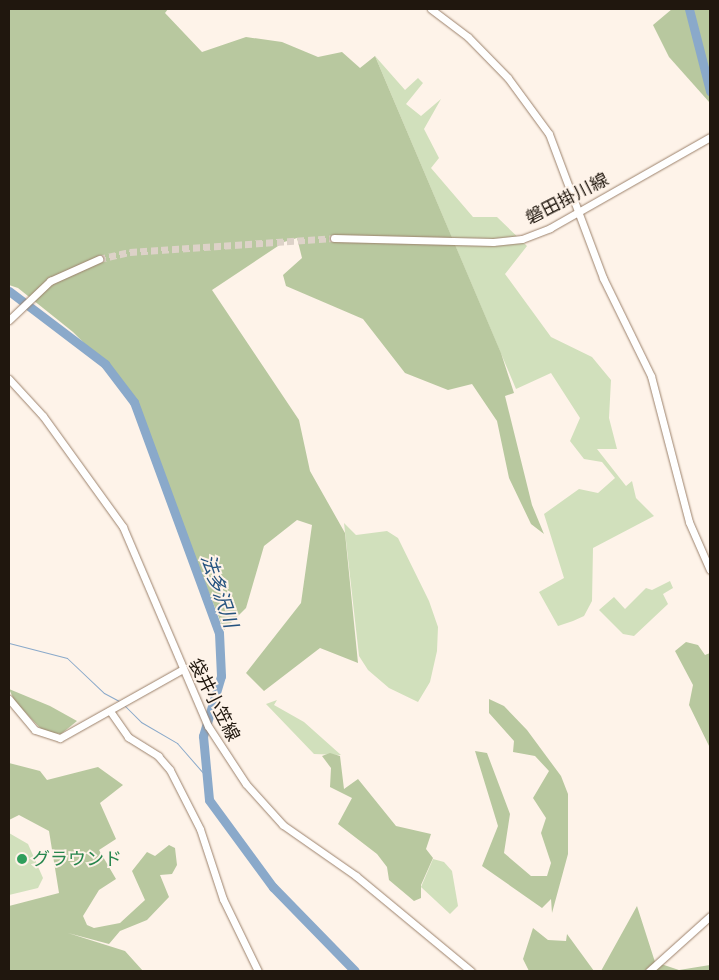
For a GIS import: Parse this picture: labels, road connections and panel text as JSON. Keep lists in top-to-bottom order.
{
  "streets": {
    "main road": ["磐田掛川線", "袋井小笠線"]
  },
  "water": ["法多沢川"],
  "places": ["グラウンド"]
}
